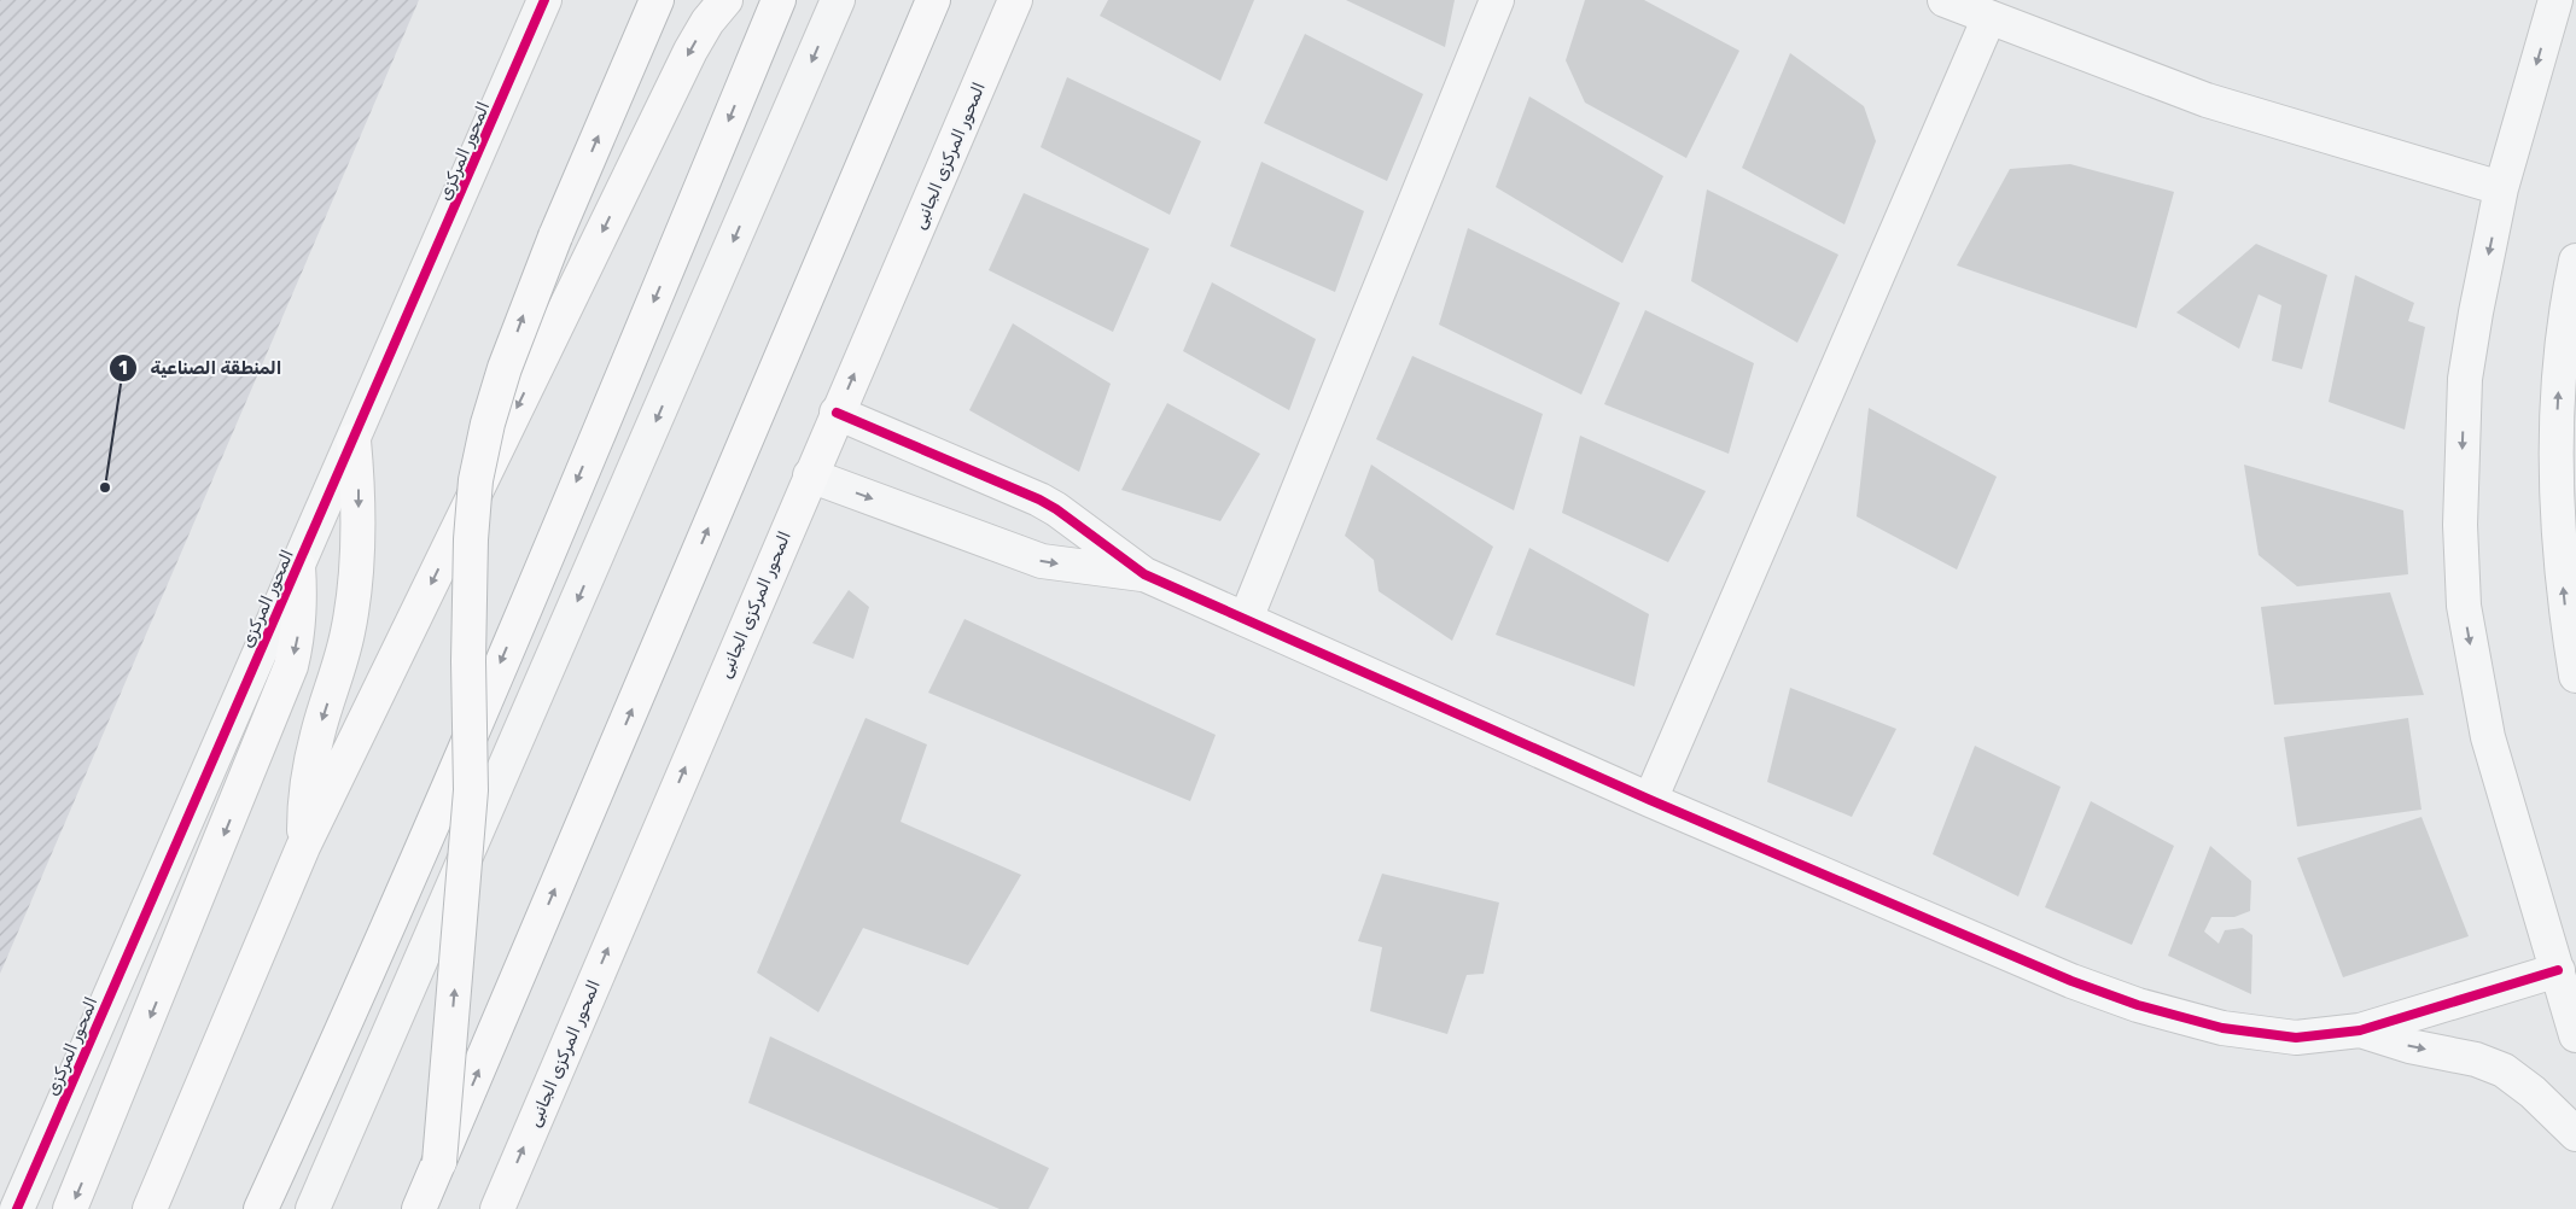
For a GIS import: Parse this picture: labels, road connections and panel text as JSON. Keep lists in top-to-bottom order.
{
  "streets": {
    "main road": ["المحور المركزى الجانبى"],
    "street": ["المحور المركزى"]
  },
  "places": ["المنطقة الصناعية"]
}
